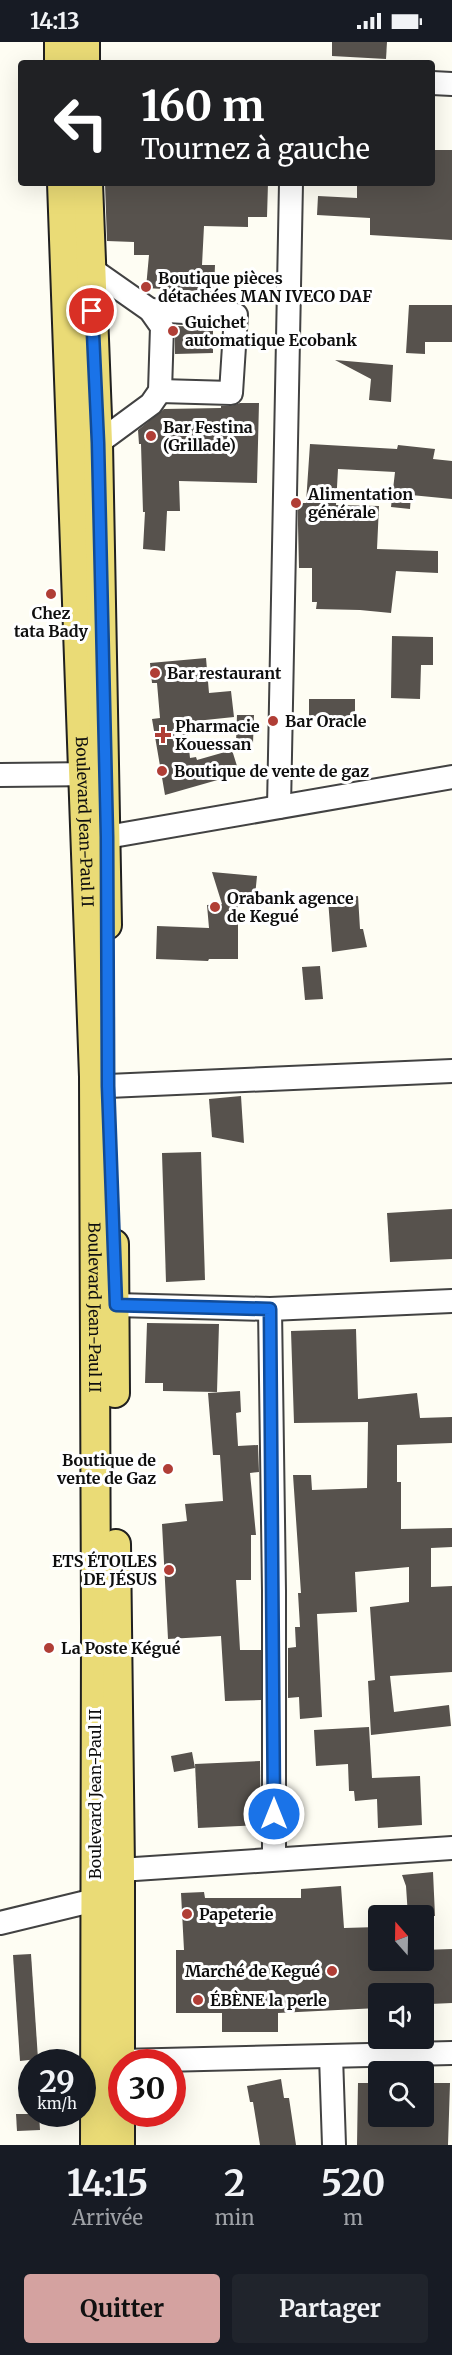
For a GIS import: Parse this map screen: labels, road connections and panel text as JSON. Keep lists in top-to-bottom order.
{
  "streets": {
    "main road": ["Boulevard Jean-Paul II"]
  },
  "places": {
    "other": [
      "Boutique pièces détachées MAN IVECO DAF",
      "Guichet automatique Ecobank",
      "Bar Festina (Grillade)",
      "Alimentation générale",
      "Chez tata Bady",
      "Bar restaurant",
      "Bar Oracle",
      "Boutique de vente de gaz",
      "Orabank agence de Kegué",
      "Boutique de vente de Gaz",
      "ETS ÉTOILES DE JÉSUS",
      "La Poste Kégué",
      "Papeterie",
      "Marché de Kegué",
      "ÉBÈNE la perle"
    ],
    "health": ["Pharmacie Kouessan"]
  },
  "north": "top",
  "page": {
    "status": "14:13",
    "turn": ["160 m", "Tournez à gauche"],
    "speed": "29 km/h",
    "limit": "30",
    "eta": [
      "14:15",
      "Arrivée",
      "2",
      "min",
      "520",
      "m"
    ],
    "buttons": ["Quitter", "Partager"]
  }
}
